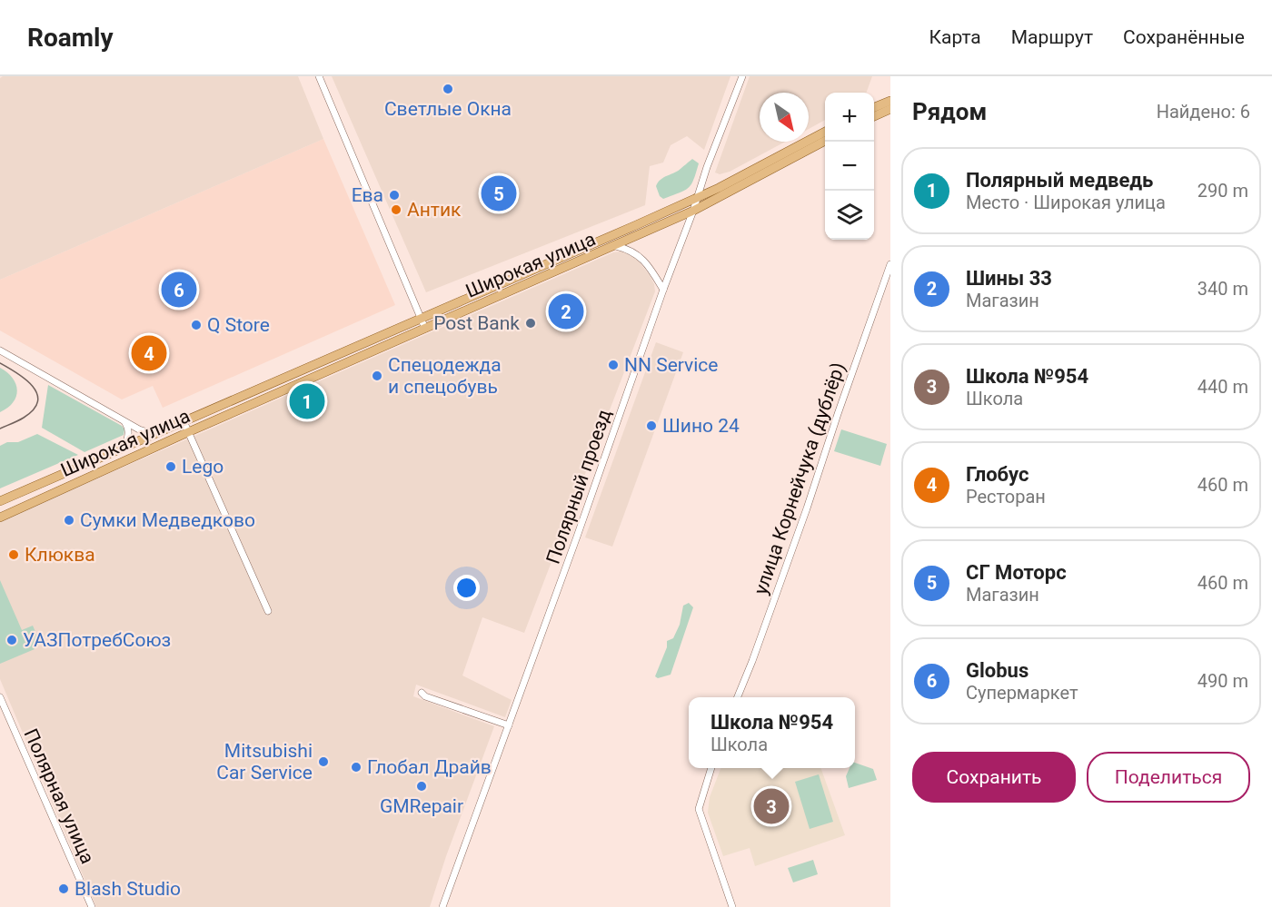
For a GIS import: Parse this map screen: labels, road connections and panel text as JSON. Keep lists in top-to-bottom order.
{
  "streets": {
    "main road": ["Широкая улица"],
    "street": ["улица Корнейчука (дублёр)", "Полярный проезд", "Полярная улица"]
  },
  "crossings": [
    ["Широкая улица", "Полярный проезд"]
  ],
  "places": [
    "Светлые Окна",
    "Ева",
    "Антик",
    "Post Bank",
    "Q Store",
    "NN Service",
    "Спецодежда и спецобувь",
    "Шино 24",
    "Lego",
    "Сумки Медведково",
    "Клюква",
    "УАЗПотребСоюз",
    "Mitsubishi Car Service",
    "Глобал Драйв",
    "GMRepair",
    "Blash Studio"
  ],
  "north": "bottom right",
  "page": {
    "header": "Roamly",
    "nav": ["Карта", "Маршрут", "Сохранённые"],
    "heading": ["Рядом", "Найдено: 6"],
    "map_buttons": ["+", "−"],
    "list": [
      {
        "mark": "1",
        "name": "Полярный медведь",
        "note": "Место · Широкая улица",
        "value": "290 m"
      },
      {
        "mark": "2",
        "name": "Шины 33",
        "note": "Магазин",
        "value": "340 m"
      },
      {
        "mark": "3",
        "name": "Школа №954",
        "note": "Школа",
        "value": "440 m"
      },
      {
        "mark": "4",
        "name": "Глобус",
        "note": "Ресторан",
        "value": "460 m"
      },
      {
        "mark": "5",
        "name": "СГ Моторс",
        "note": "Магазин",
        "value": "460 m"
      },
      {
        "mark": "6",
        "name": "Globus",
        "note": "Супермаркет",
        "value": "490 m"
      }
    ],
    "pins": [
      "5",
      "6",
      "2",
      "4",
      "1",
      "3"
    ],
    "popup": ["Школа №954", "Школа"],
    "buttons": ["Сохранить", "Поделиться"]
  }
}
